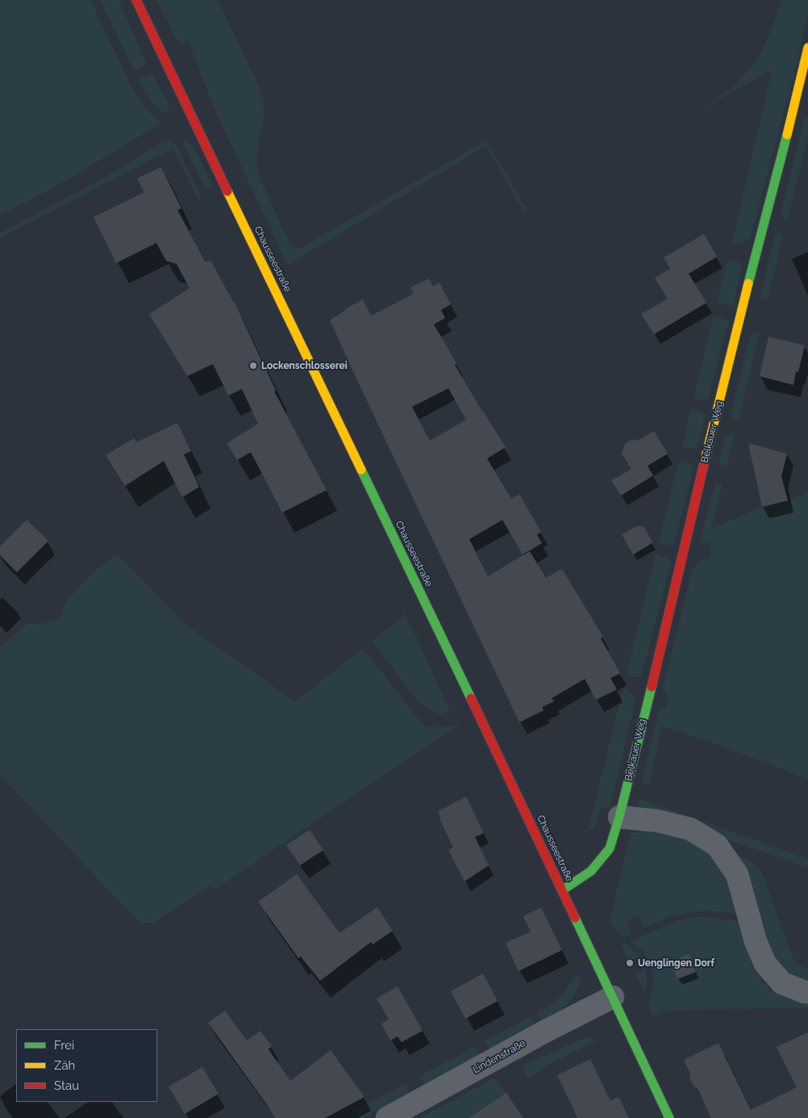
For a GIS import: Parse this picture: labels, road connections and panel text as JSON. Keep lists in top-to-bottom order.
{
  "streets": {
    "main road": ["Chausseestraße", "Belkauer Weg"],
    "street": ["Lindenstraße"]
  },
  "crossings": [
    ["Chausseestraße", "Belkauer Weg"],
    ["Chausseestraße", "Lindenstraße"]
  ],
  "places": ["Lockenschlosserei", "Uenglingen Dorf"],
  "legend": ["Frei", "Zäh", "Stau"]
}
